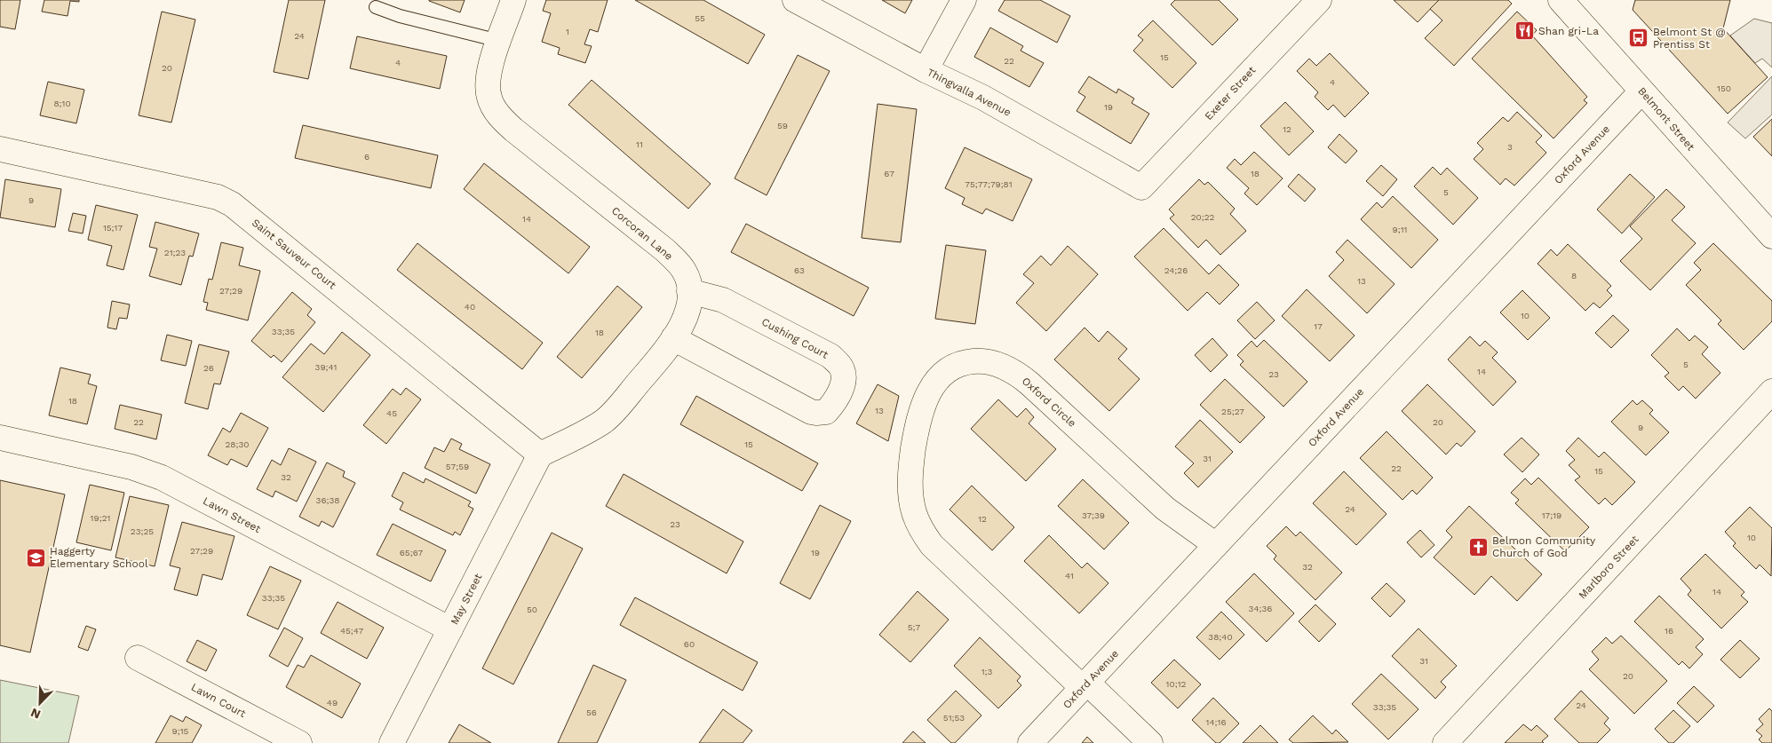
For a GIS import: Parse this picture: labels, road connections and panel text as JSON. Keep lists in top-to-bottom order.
{
  "streets": {
    "street": [
      "Thingvalla Avenue",
      "Exeter Street",
      "Belmont Street",
      "Oxford Avenue",
      "Corcoran Lane",
      "Saint Sauveur Court",
      "Cushing Court",
      "Oxford Circle",
      "Lawn Street",
      "Marlboro Street",
      "May Street",
      "Lawn Court"
    ]
  },
  "crossings": [
    ["Thingvalla Avenue", "Exeter Street"],
    ["Belmont Street", "Oxford Avenue"],
    ["Oxford Avenue", "Oxford Circle"],
    ["Corcoran Lane", "Saint Sauveur Court"],
    ["Corcoran Lane", "Cushing Court"],
    ["Corcoran Lane", "May Street"],
    ["Saint Sauveur Court", "May Street"],
    ["Lawn Street", "May Street"]
  ],
  "places": {
    "restaurant": ["Shan gri-La"],
    "bus stop": ["Belmont St @ Prentiss St"],
    "church": ["Belmon Community Church of God"],
    "school or university": ["Haggerty Elementary School"]
  },
  "house_numbers": [
    "55",
    "1",
    "24",
    "15",
    "22",
    "4",
    "20",
    "4",
    "150",
    "8;10",
    "19",
    "59",
    "12",
    "11",
    "3",
    "6",
    "67",
    "18",
    "75;77;79;81",
    "5",
    "9",
    "20;22",
    "14",
    "15;17",
    "9;11",
    "21;23",
    "63",
    "24;26",
    "8",
    "13",
    "27;29",
    "40",
    "10",
    "17",
    "33;35",
    "18",
    "5",
    "39;41",
    "26",
    "14",
    "23",
    "18",
    "13",
    "25;27",
    "45",
    "22",
    "20",
    "9",
    "28;30",
    "15",
    "31",
    "57;59",
    "22",
    "15",
    "32",
    "36;38",
    "24",
    "37;39",
    "17;19",
    "19;21",
    "12",
    "23",
    "23;25",
    "10",
    "27;29",
    "65;67",
    "19",
    "32",
    "41",
    "14",
    "33;35",
    "34;36",
    "50",
    "5;7",
    "45;47",
    "16",
    "38;40",
    "60",
    "31",
    "1;3",
    "20",
    "10;12",
    "49",
    "24",
    "33;35",
    "56",
    "51;53",
    "14;16",
    "9;15"
  ],
  "north": "bottom left"
}
